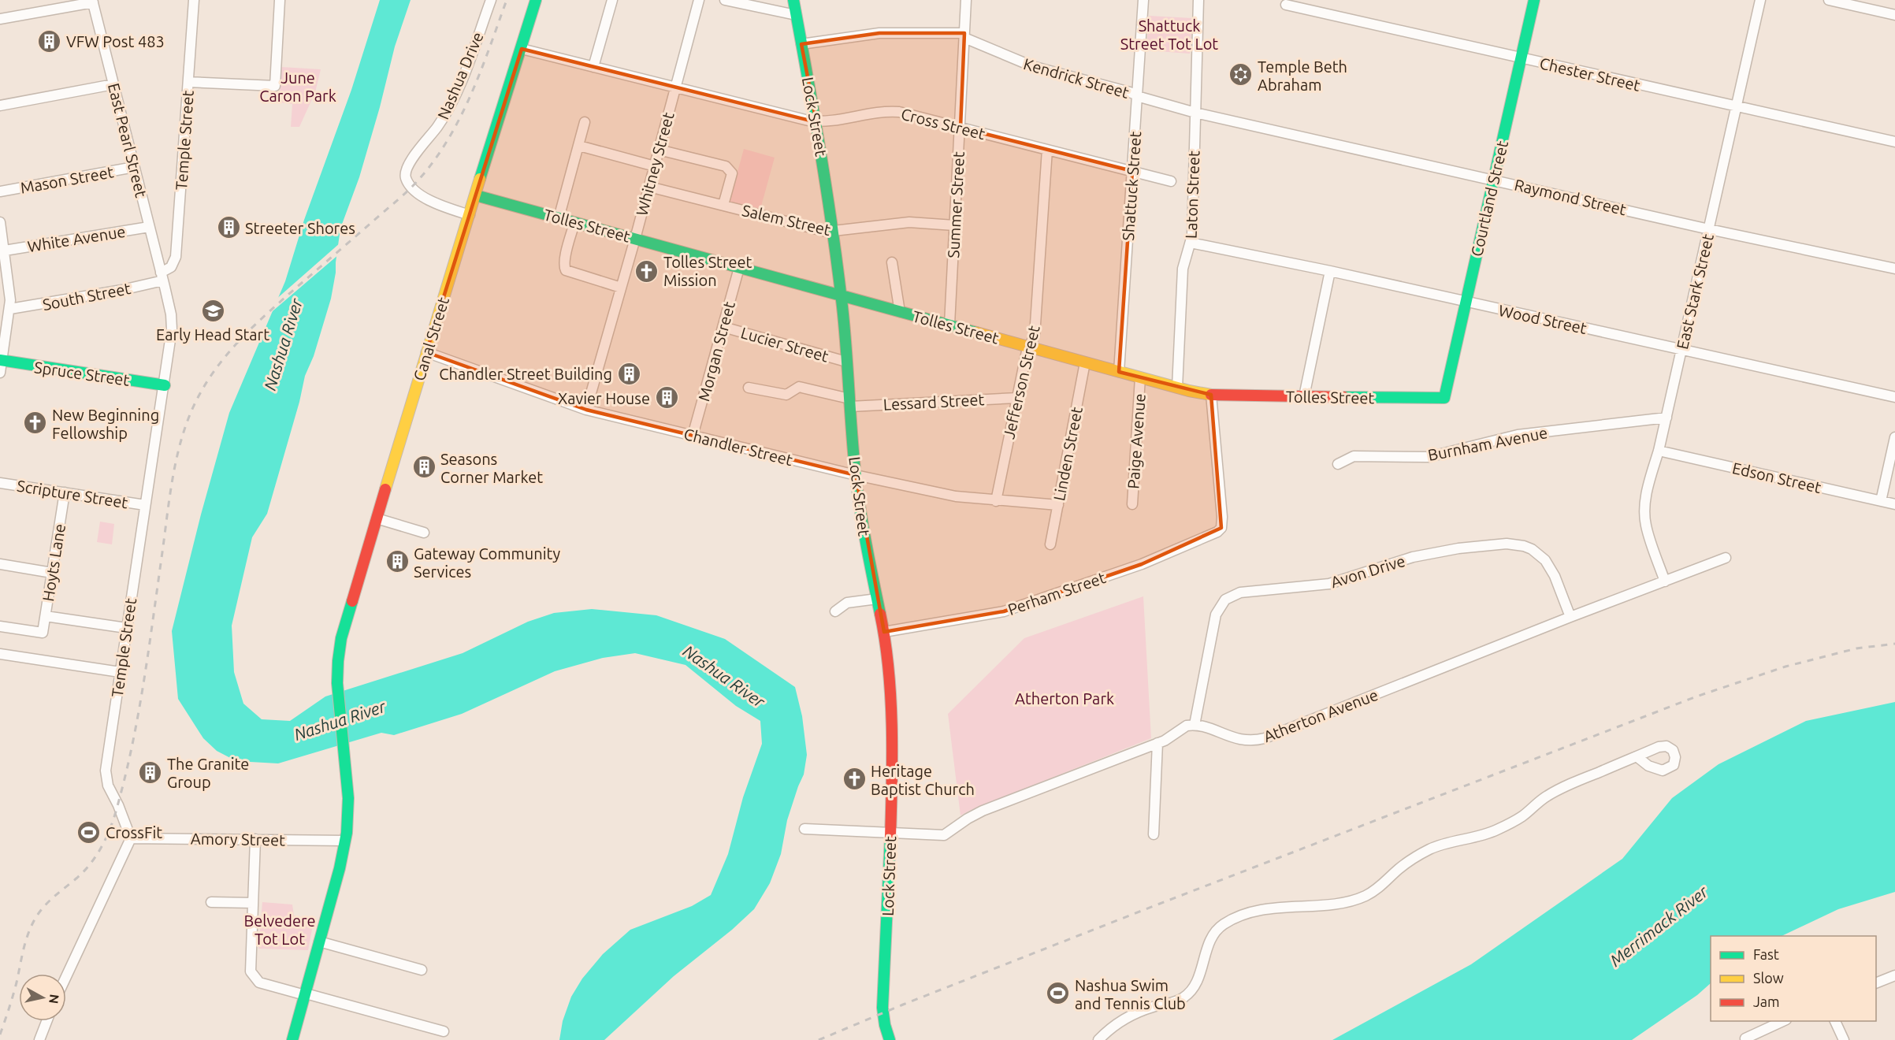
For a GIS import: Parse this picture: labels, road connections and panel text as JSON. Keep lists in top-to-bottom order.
{
  "streets": {
    "street": [
      "Chester Street",
      "Nashua Drive",
      "Kendrick Street",
      "Lock Street",
      "Cross Street",
      "East Pearl Street",
      "Temple Street",
      "Whitney Street",
      "Mason Street",
      "Shattuck Street",
      "Laton Street",
      "Raymond Street",
      "Courtland Street",
      "Summer Street",
      "Salem Street",
      "Tolles Street",
      "White Avenue",
      "East Stark Street",
      "South Street",
      "Wood Street",
      "Canal Street",
      "Lucier Street",
      "Morgan Street",
      "Spruce Street",
      "Jefferson Street",
      "Lessard Street",
      "Paige Avenue",
      "Burnham Avenue",
      "Chandler Street",
      "Linden Street",
      "Edson Street",
      "Scripture Street",
      "Hoyts Lane",
      "Avon Drive",
      "Perham Street",
      "Atherton Avenue",
      "Amory Street"
    ]
  },
  "crossings": [
    ["Chester Street", "Courtland Street"],
    ["Chester Street", "East Stark Street"],
    ["Nashua Drive", "Canal Street"],
    ["Kendrick Street", "Lock Street"],
    ["Kendrick Street", "Shattuck Street"],
    ["Kendrick Street", "Raymond Street"],
    ["Kendrick Street", "Summer Street"],
    ["Lock Street", "Cross Street"],
    ["Lock Street", "Salem Street"],
    ["Lock Street", "Tolles Street"],
    ["Lock Street", "Lucier Street"],
    ["Lock Street", "Lessard Street"],
    ["Lock Street", "Chandler Street"],
    ["Lock Street", "Perham Street"],
    ["Cross Street", "Whitney Street"],
    ["Cross Street", "Shattuck Street"],
    ["Cross Street", "Summer Street"],
    ["Cross Street", "Canal Street"],
    ["Cross Street", "Jefferson Street"],
    ["East Pearl Street", "Temple Street"],
    ["East Pearl Street", "Mason Street"],
    ["East Pearl Street", "White Avenue"],
    ["East Pearl Street", "South Street"],
    ["Temple Street", "South Street"],
    ["Temple Street", "Spruce Street"],
    ["Temple Street", "Scripture Street"],
    ["Temple Street", "Amory Street"],
    ["Whitney Street", "Salem Street"],
    ["Whitney Street", "Tolles Street"],
    ["Whitney Street", "Chandler Street"],
    ["Shattuck Street", "Raymond Street"],
    ["Shattuck Street", "Tolles Street"],
    ["Laton Street", "Raymond Street"],
    ["Laton Street", "Tolles Street"],
    ["Laton Street", "Wood Street"],
    ["Raymond Street", "Courtland Street"],
    ["Raymond Street", "East Stark Street"],
    ["Courtland Street", "Tolles Street"],
    ["Courtland Street", "Wood Street"],
    ["Summer Street", "Salem Street"],
    ["Summer Street", "Tolles Street"],
    ["Tolles Street", "Canal Street"],
    ["Tolles Street", "Morgan Street"],
    ["Tolles Street", "Jefferson Street"],
    ["Tolles Street", "Paige Avenue"],
    ["Tolles Street", "Linden Street"],
    ["Tolles Street", "Perham Street"],
    ["East Stark Street", "Wood Street"],
    ["East Stark Street", "Burnham Avenue"],
    ["East Stark Street", "Edson Street"],
    ["East Stark Street", "Atherton Avenue"],
    ["Canal Street", "Chandler Street"],
    ["Canal Street", "Amory Street"],
    ["Lucier Street", "Morgan Street"],
    ["Morgan Street", "Chandler Street"],
    ["Jefferson Street", "Lessard Street"],
    ["Jefferson Street", "Chandler Street"],
    ["Chandler Street", "Linden Street"],
    ["Scripture Street", "Hoyts Lane"],
    ["Avon Drive", "Atherton Avenue"]
  ],
  "water": ["Nashua River", "Merrimack River"],
  "parks": [
    "Shattuck Street Tot Lot",
    "June Caron Park",
    "Atherton Park",
    "Belvedere Tot Lot"
  ],
  "places": {
    "building": [
      "VFW Post 483",
      "Streeter Shores",
      "Chandler Street Building",
      "Xavier House",
      "Seasons Corner Market",
      "Gateway Community Services",
      "The Granite Group"
    ],
    "synagogue": ["Temple Beth Abraham"],
    "church": ["Tolles Street Mission", "New Beginning Fellowship", "Heritage Baptist Church"],
    "school or university": ["Early Head Start"],
    "sports": ["CrossFit", "Nashua Swim and Tennis Club"]
  },
  "legend": ["Fast", "Slow", "Jam"],
  "north": "right"
}
